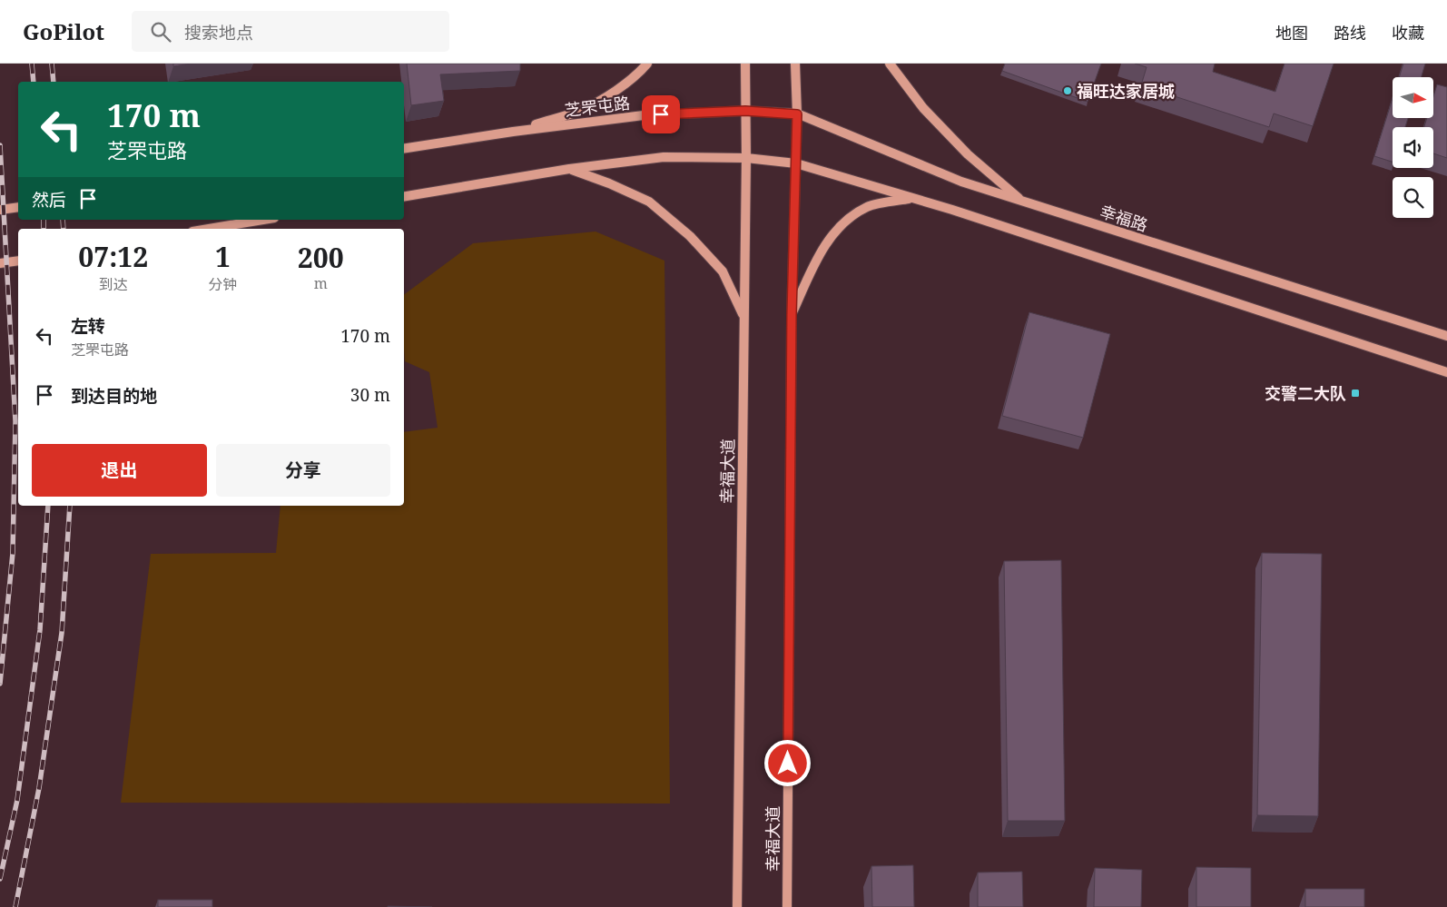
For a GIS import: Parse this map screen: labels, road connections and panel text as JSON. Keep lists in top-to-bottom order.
{
  "streets": {
    "main road": ["芝罘屯路", "幸福路", "幸福大道"]
  },
  "crossings": [
    ["芝罘屯路", "幸福路"],
    ["芝罘屯路", "幸福大道"],
    ["幸福路", "幸福大道"]
  ],
  "places": {
    "other": ["福旺达家居城"],
    "transit": ["交警二大队"]
  },
  "north": "right",
  "page": {
    "header": "GoPilot",
    "search": "搜索地点",
    "nav": ["地图", "路线", "收藏"],
    "turn": ["170 m", "芝罘屯路"],
    "then": "然后",
    "eta": [
      "07:12",
      "到达",
      "1",
      "分钟",
      "200",
      "m"
    ],
    "list": [
      {
        "name": "左转",
        "note": "芝罘屯路",
        "value": "170 m"
      },
      {
        "name": "到达目的地",
        "value": "30 m"
      }
    ],
    "buttons": ["退出", "分享"]
  }
}
